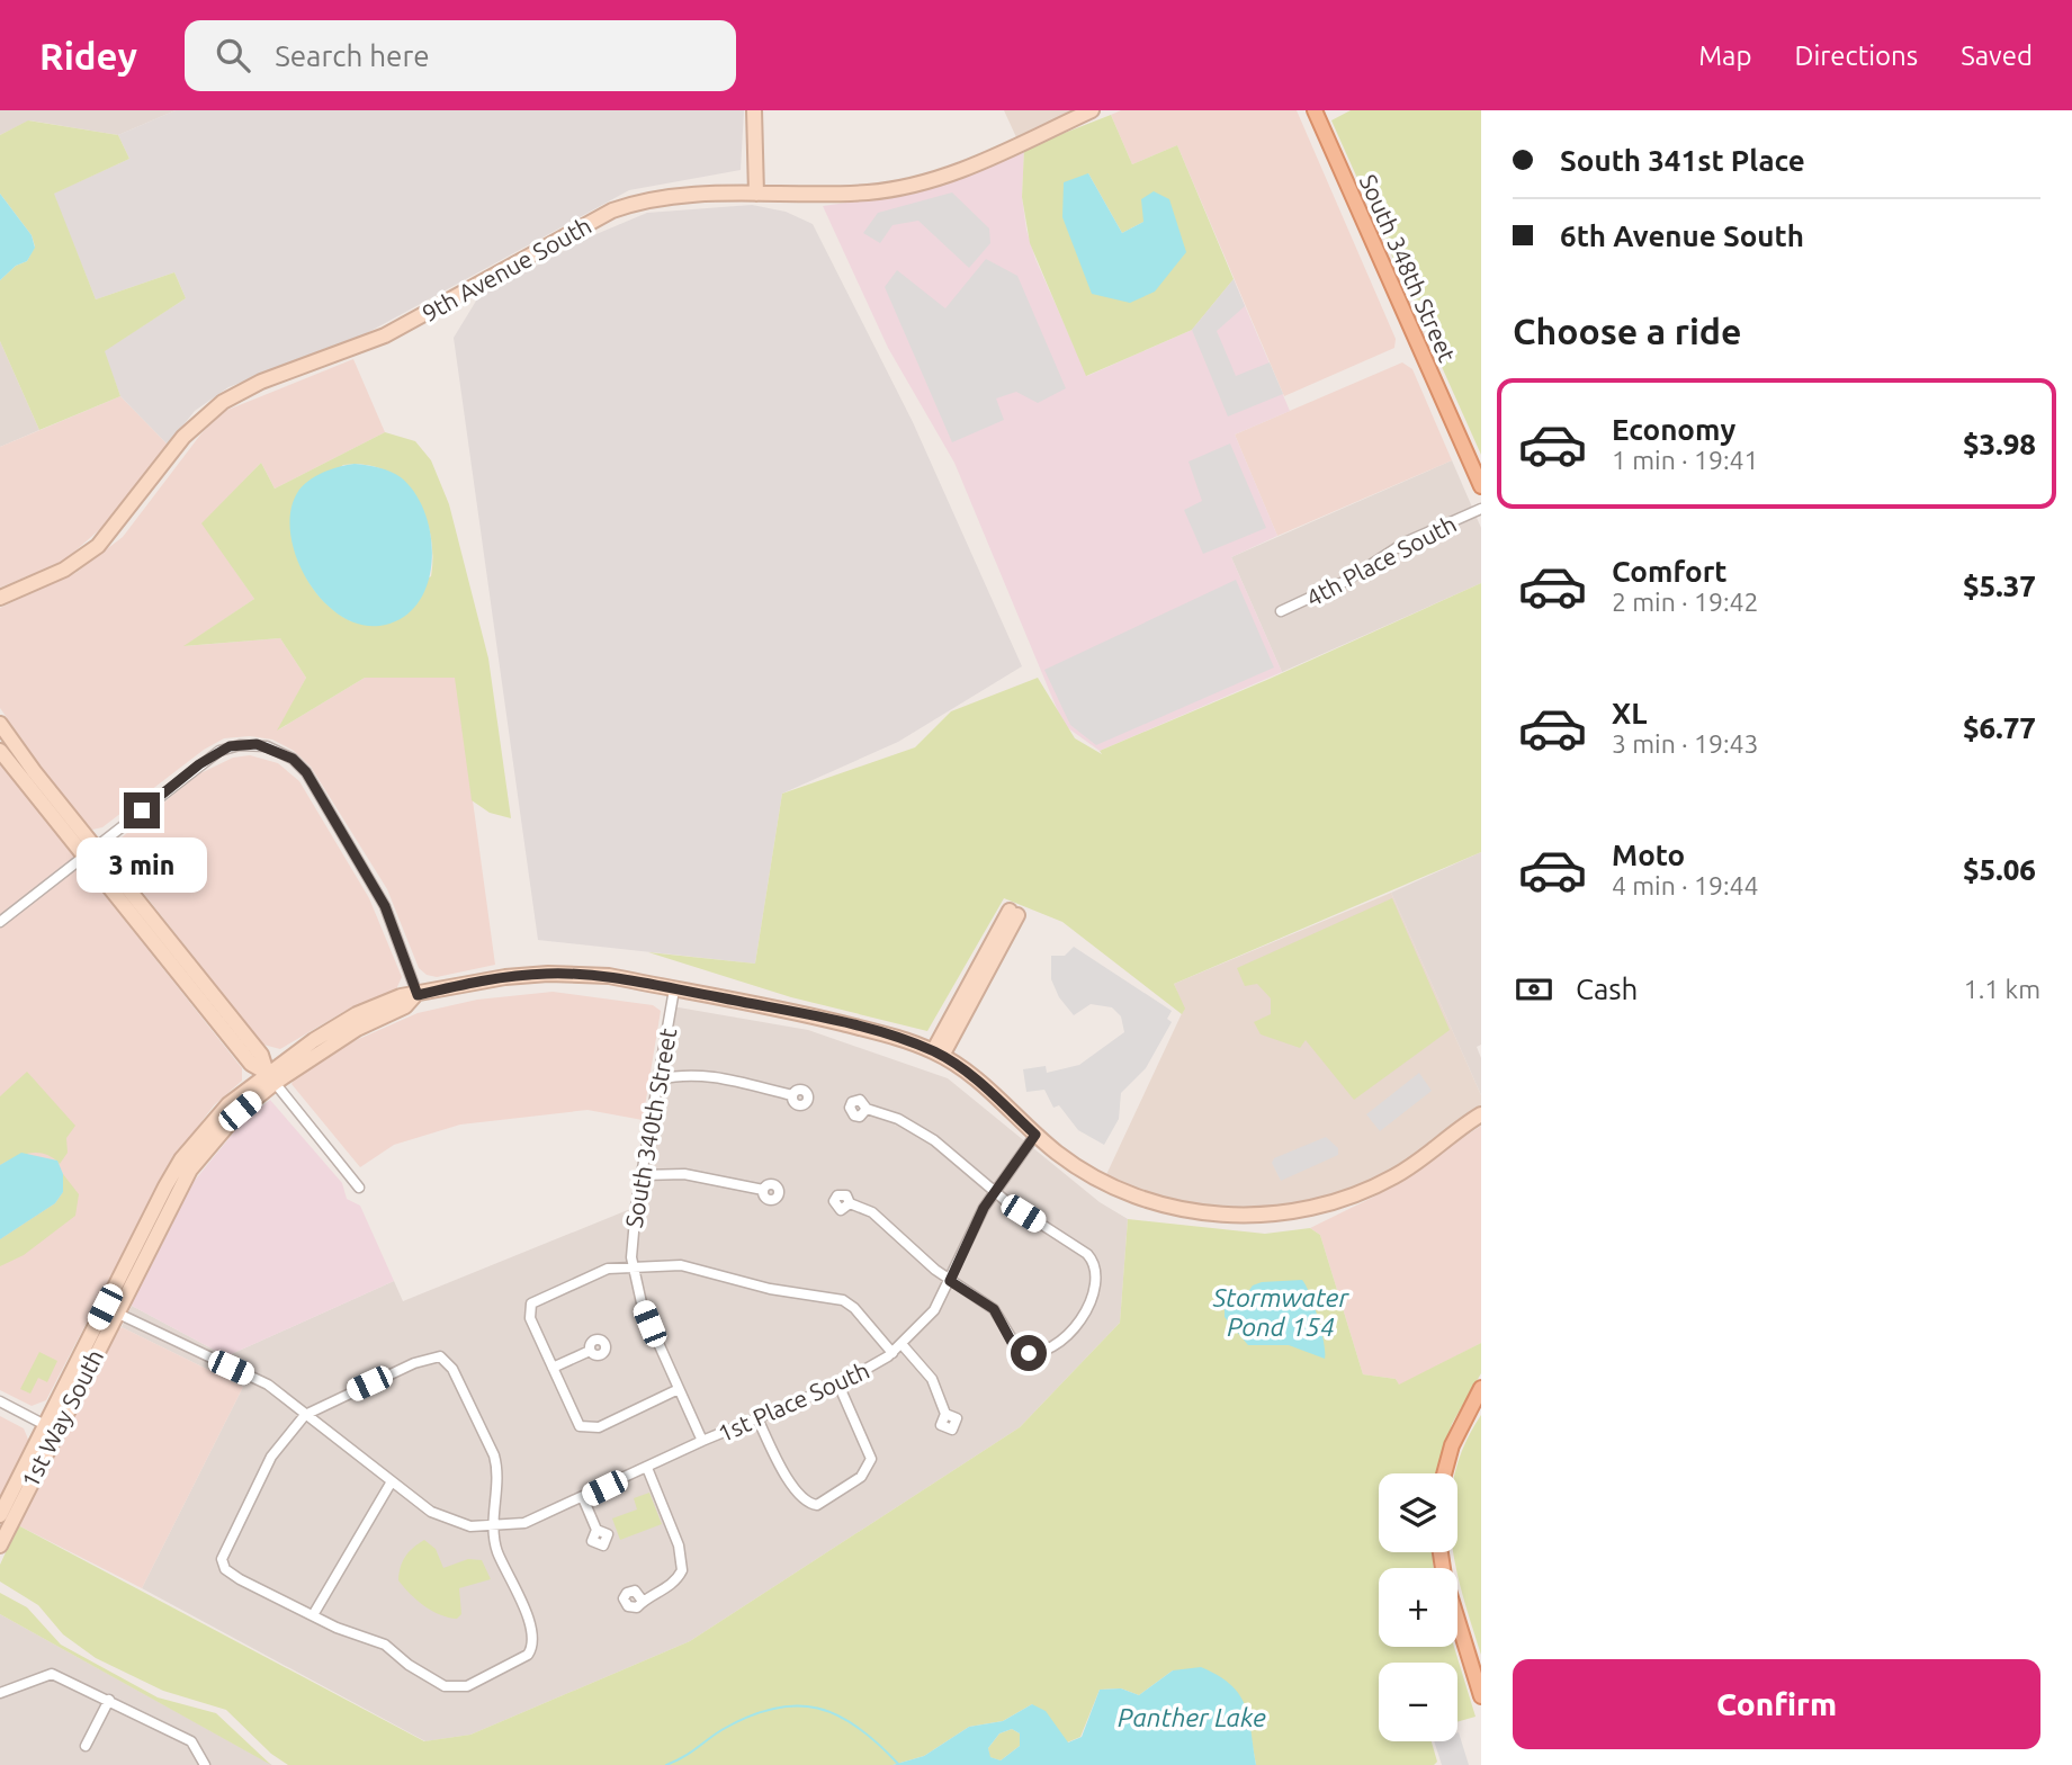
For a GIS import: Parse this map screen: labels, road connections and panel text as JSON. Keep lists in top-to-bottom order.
{
  "streets": {
    "main road": ["South 348th Street", "9th Avenue South", "1st Way South"],
    "street": ["4th Place South", "South 340th Street", "1st Place South"]
  },
  "crossings": [
    ["South 340th Street", "1st Place South"],
    ["South 340th Street", "1st Way South"],
    ["1st Place South", "1st Way South"]
  ],
  "water": ["Stormwater Pond 154", "Panther Lake"],
  "page": {
    "header": "Ridey",
    "search": "Search here",
    "nav": ["Map", "Directions", "Saved"],
    "banner": ["South 341st Place", "6th Avenue South"],
    "heading": "Choose a ride",
    "list": [
      {
        "name": "Economy",
        "note": "1 min · 19:41",
        "value": "$3.98"
      },
      {
        "name": "Comfort",
        "note": "2 min · 19:42",
        "value": "$5.37"
      },
      {
        "name": "XL",
        "note": "3 min · 19:43",
        "value": "$6.77"
      },
      {
        "name": "Moto",
        "note": "4 min · 19:44",
        "value": "$5.06"
      }
    ],
    "bubble": "3 min",
    "pay": ["Cash", "1.1 km"],
    "map_buttons": ["+", "−"],
    "buttons": "Confirm"
  }
}
